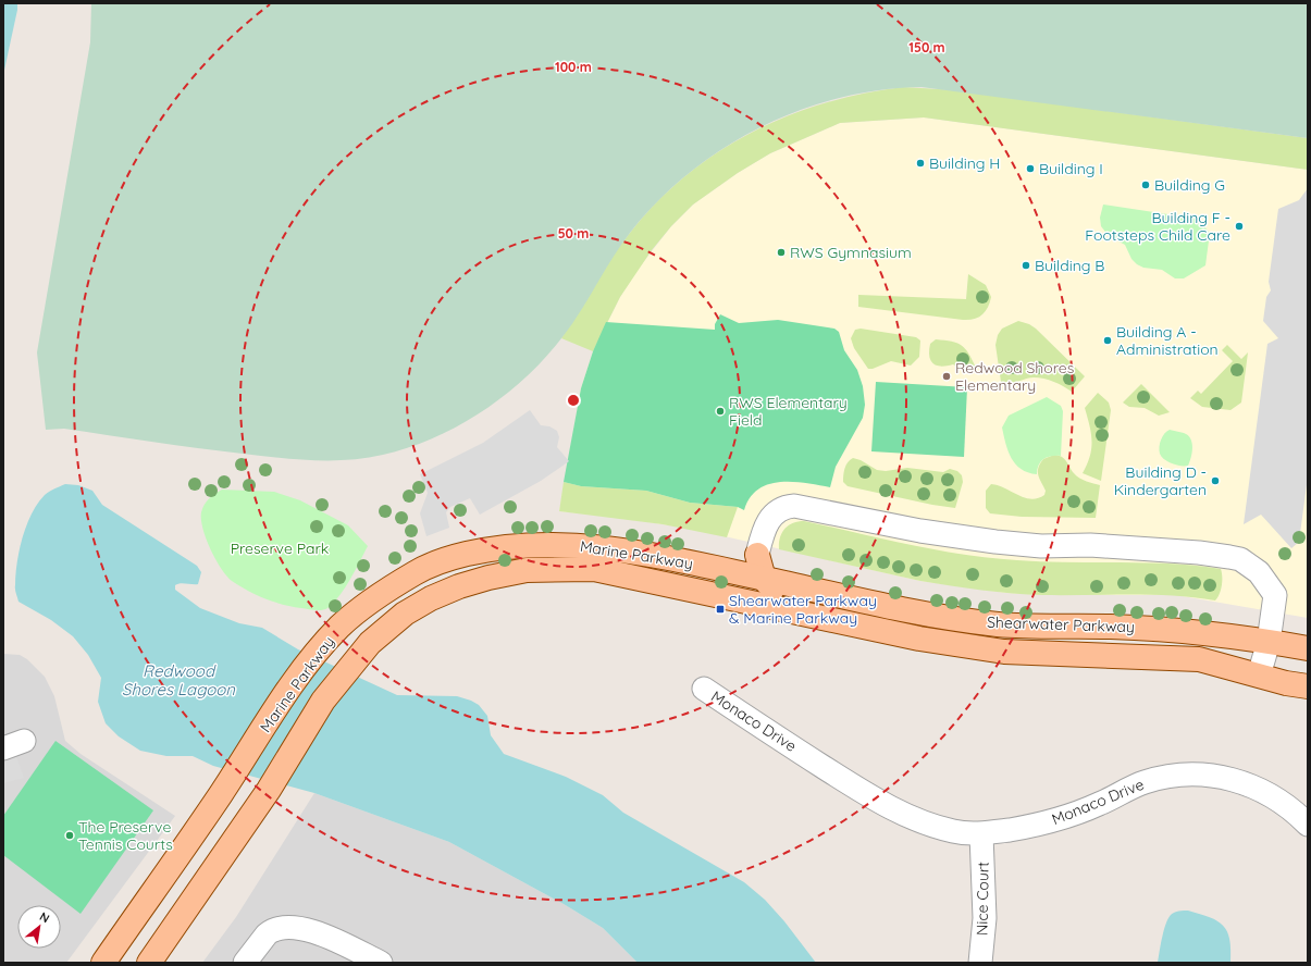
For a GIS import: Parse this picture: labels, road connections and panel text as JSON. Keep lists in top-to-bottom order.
{
  "streets": {
    "main road": ["Marine Parkway", "Shearwater Parkway"],
    "street": ["Monaco Drive", "Nice Court"]
  },
  "crossings": [
    ["Marine Parkway", "Shearwater Parkway"],
    ["Monaco Drive", "Nice Court"]
  ],
  "water": ["Redwood Shores Lagoon"],
  "parks": ["Preserve Park"],
  "places": {
    "other": [
      "Building H",
      "Building I",
      "Building G",
      "Building F - Footsteps Child Care",
      "RWS Gymnasium",
      "Building B",
      "Building A - Administration",
      "Redwood Shores Elementary",
      "RWS Elementary Field",
      "Building D - Kindergarten",
      "The Preserve Tennis Courts"
    ],
    "transit": ["Shearwater Parkway & Marine Parkway"]
  },
  "north": "top right",
  "rings": ["150 m", "100 m", "50 m"]
}
